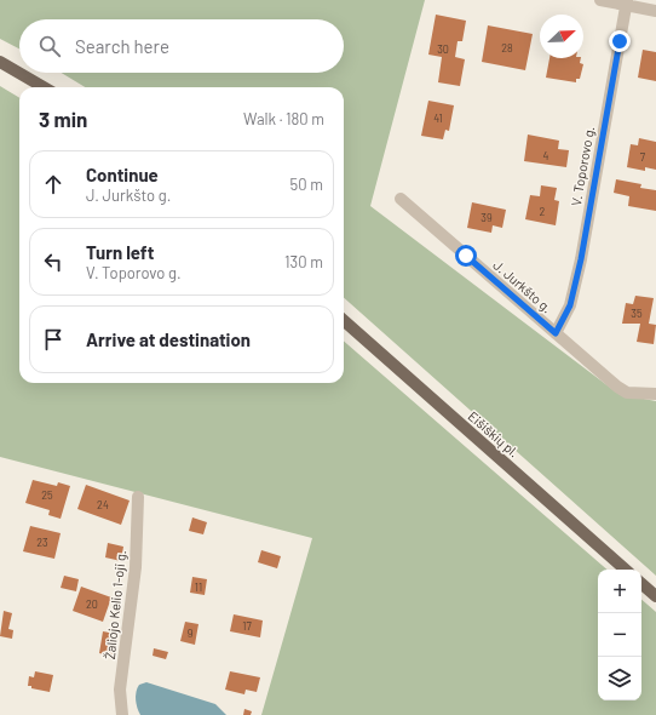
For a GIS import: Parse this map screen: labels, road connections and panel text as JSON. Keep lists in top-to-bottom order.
{
  "streets": {
    "main road": ["Eišiškių pl."],
    "street": ["V. Toporovo g.", "J. Jurkšto g.", "Žaliojo Kelio 1-oji g."]
  },
  "crossings": [
    ["V. Toporovo g.", "J. Jurkšto g."]
  ],
  "house_numbers": [
    "28",
    "30",
    "41",
    "4",
    "7",
    "2",
    "39",
    "35",
    "25",
    "24",
    "23",
    "11",
    "20",
    "17",
    "9"
  ],
  "north": "top right",
  "page": {
    "search": "Search here",
    "heading": ["3 min", "Walk · 180 m"],
    "list": [
      ["Continue", "J. Jurkšto g.", "50 m"],
      ["Turn left", "V. Toporovo g.", "130 m"],
      "Arrive at destination"
    ],
    "map_buttons": ["+", "−"]
  }
}
